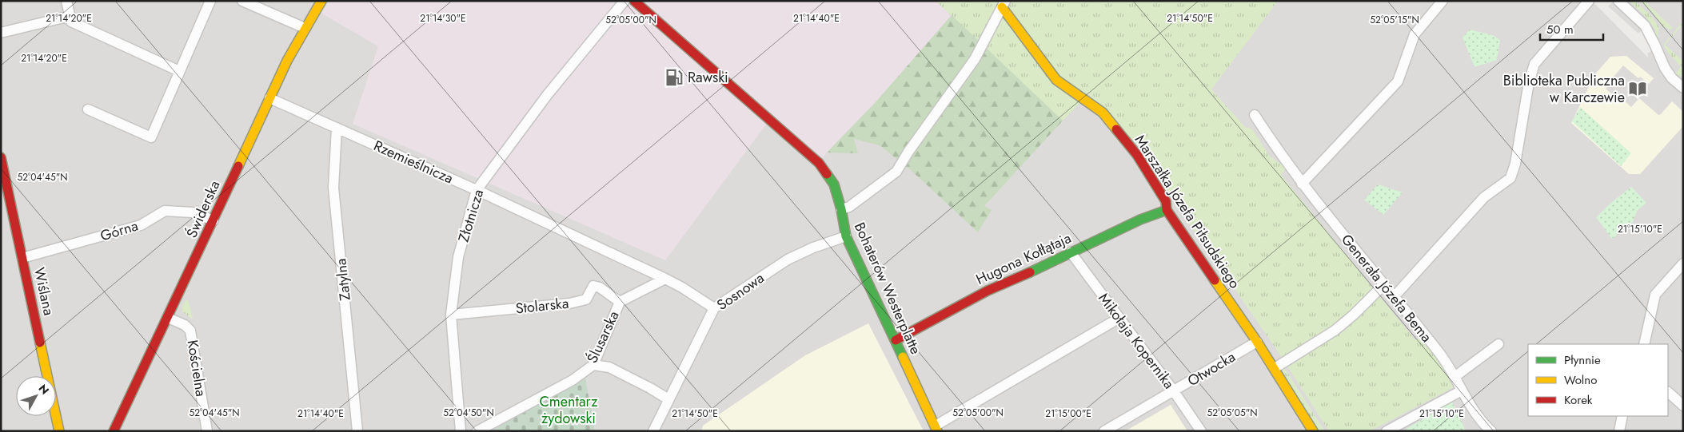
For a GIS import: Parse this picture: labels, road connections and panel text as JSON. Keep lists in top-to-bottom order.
{
  "streets": {
    "street": [
      "Rzemieślnicza",
      "Świderska",
      "Marszałka Józefa Piłsudskiego",
      "Złotnicza",
      "Górna",
      "Hugona Kołłątaja",
      "Zatylna",
      "Bohaterów Westerplatte",
      "Generała Józefa Bema",
      "Wiślana",
      "Sosnowa",
      "Stolarska",
      "Ślusarska",
      "Mikołaja Kopernika",
      "Kościelna",
      "Otwocka"
    ]
  },
  "crossings": [
    ["Rzemieślnicza", "Świderska"],
    ["Rzemieślnicza", "Złotnicza"],
    ["Rzemieślnicza", "Zatylna"],
    ["Rzemieślnicza", "Sosnowa"],
    ["Rzemieślnicza", "Ślusarska"],
    ["Świderska", "Górna"],
    ["Świderska", "Kościelna"],
    ["Marszałka Józefa Piłsudskiego", "Hugona Kołłątaja"],
    ["Marszałka Józefa Piłsudskiego", "Otwocka"],
    ["Złotnicza", "Stolarska"],
    ["Górna", "Wiślana"],
    ["Hugona Kołłątaja", "Bohaterów Westerplatte"],
    ["Hugona Kołłątaja", "Mikołaja Kopernika"],
    ["Bohaterów Westerplatte", "Sosnowa"],
    ["Stolarska", "Ślusarska"],
    ["Mikołaja Kopernika", "Otwocka"]
  ],
  "parks": ["Cmentarz żydowski"],
  "places": {
    "fuel station": ["Rawski"],
    "library": ["Biblioteka Publiczna w Karczewie"]
  },
  "legend": ["Płynnie", "Wolno", "Korek"],
  "scale_bar": "50 m",
  "north": "top right",
  "coordinates": [
    "21°14'20\"E",
    "21°14'30\"E",
    "21°14'40\"E",
    "21°14'50\"E",
    "52°05'00\"N",
    "52°05'15\"N",
    "52°04'45\"N",
    "21°15'10\"E",
    "52°04'50\"N",
    "52°05'05\"N",
    "21°15'00\"E"
  ]
}
